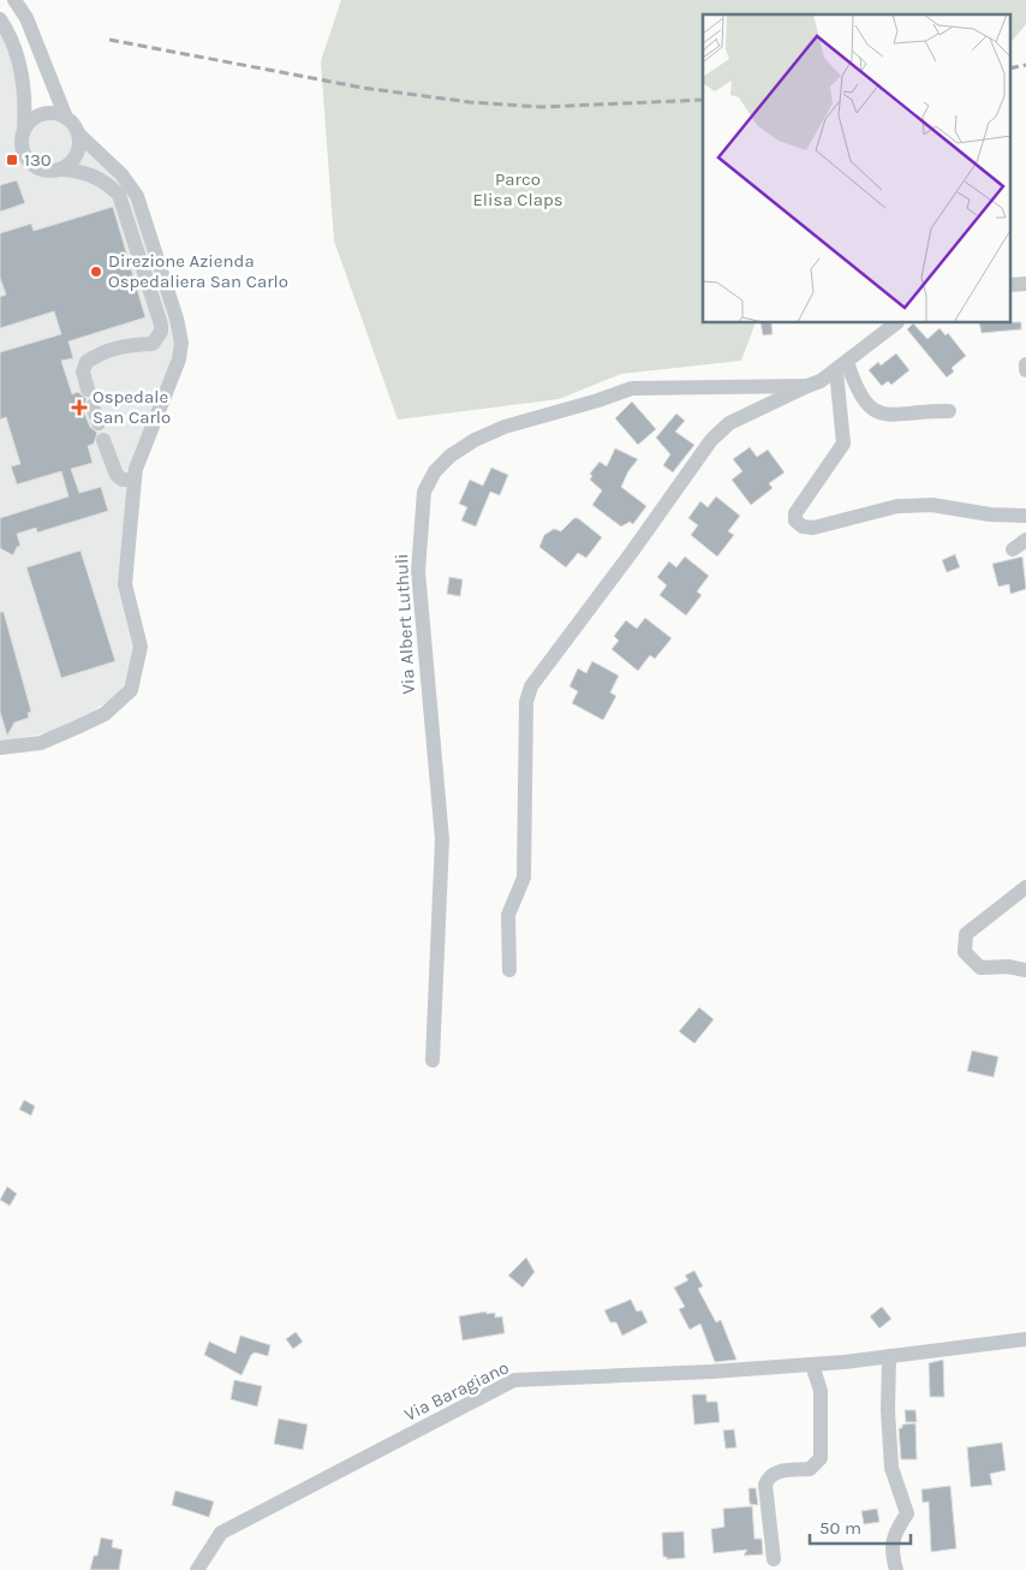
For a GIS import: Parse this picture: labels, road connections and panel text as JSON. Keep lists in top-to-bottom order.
{
  "streets": {
    "street": ["Via Albert Luthuli", "Via Baragiano"]
  },
  "parks": ["Parco Elisa Claps"],
  "places": {
    "transit": ["130"],
    "other": ["Direzione Azienda Ospedaliera San Carlo"],
    "health": ["Ospedale San Carlo"]
  },
  "scale_bar": "50 m"
}
